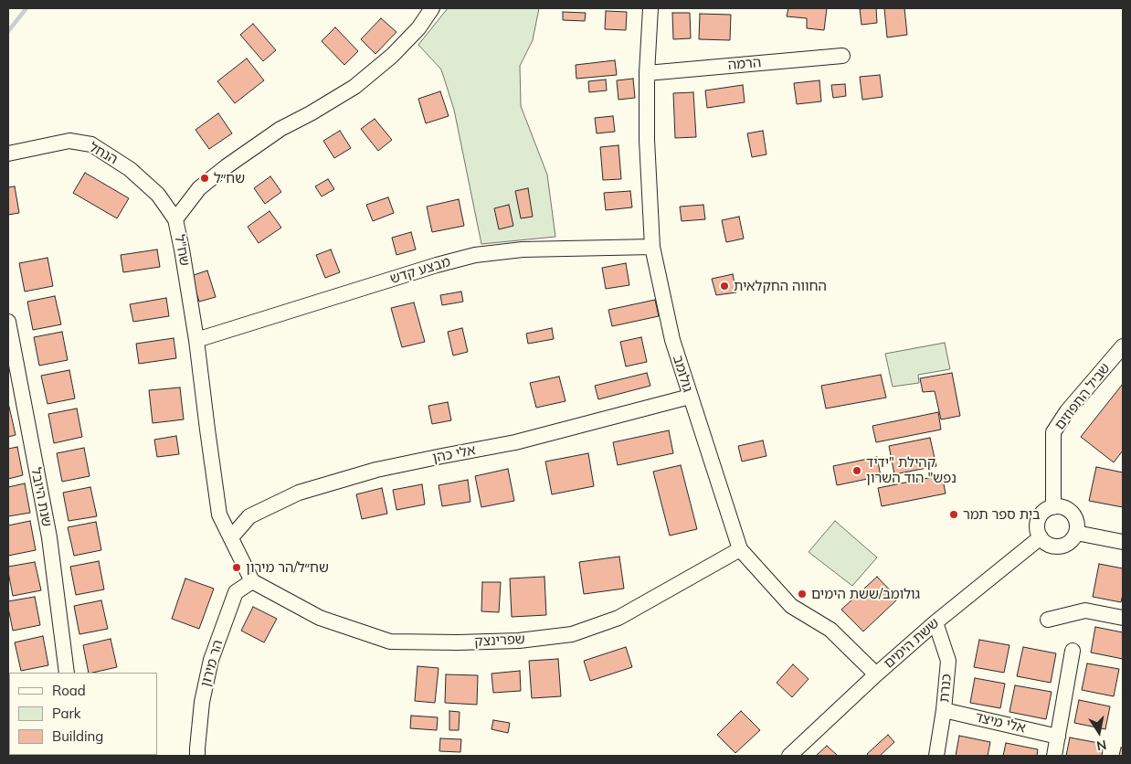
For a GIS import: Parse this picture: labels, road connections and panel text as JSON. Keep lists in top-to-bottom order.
{
  "streets": {
    "street": [
      "הרמה",
      "הנחל",
      "שח\"ל",
      "מבצע קדש",
      "גולומב",
      "שביל התפוזים",
      "אלי כהן",
      "שנת היובל",
      "שפרינצק",
      "ששת הימים",
      "הר מירון",
      "כנרת",
      "אלי מיצד"
    ]
  },
  "crossings": [
    ["הרמה", "גולומב"],
    ["הנחל", "שח\"ל"],
    ["שח\"ל", "מבצע קדש"],
    ["שח\"ל", "אלי כהן"],
    ["שח\"ל", "שפרינצק"],
    ["שח\"ל", "הר מירון"],
    ["מבצע קדש", "גולומב"],
    ["גולומב", "אלי כהן"],
    ["גולומב", "שפרינצק"],
    ["גולומב", "ששת הימים"],
    ["שביל התפוזים", "ששת הימים"],
    ["שפרינצק", "הר מירון"],
    ["ששת הימים", "כנרת"],
    ["כנרת", "אלי מיצד"]
  ],
  "places": [
    "שח״ל",
    "החווה החקלאית",
    "קהילת \"ידיד נפש\" הוד השרון",
    "בית ספר תמר",
    "שח״ל/הר מירון",
    "גולומב/ששת הימים"
  ],
  "legend": ["Road", "Park", "Building"],
  "north": "bottom"
}
